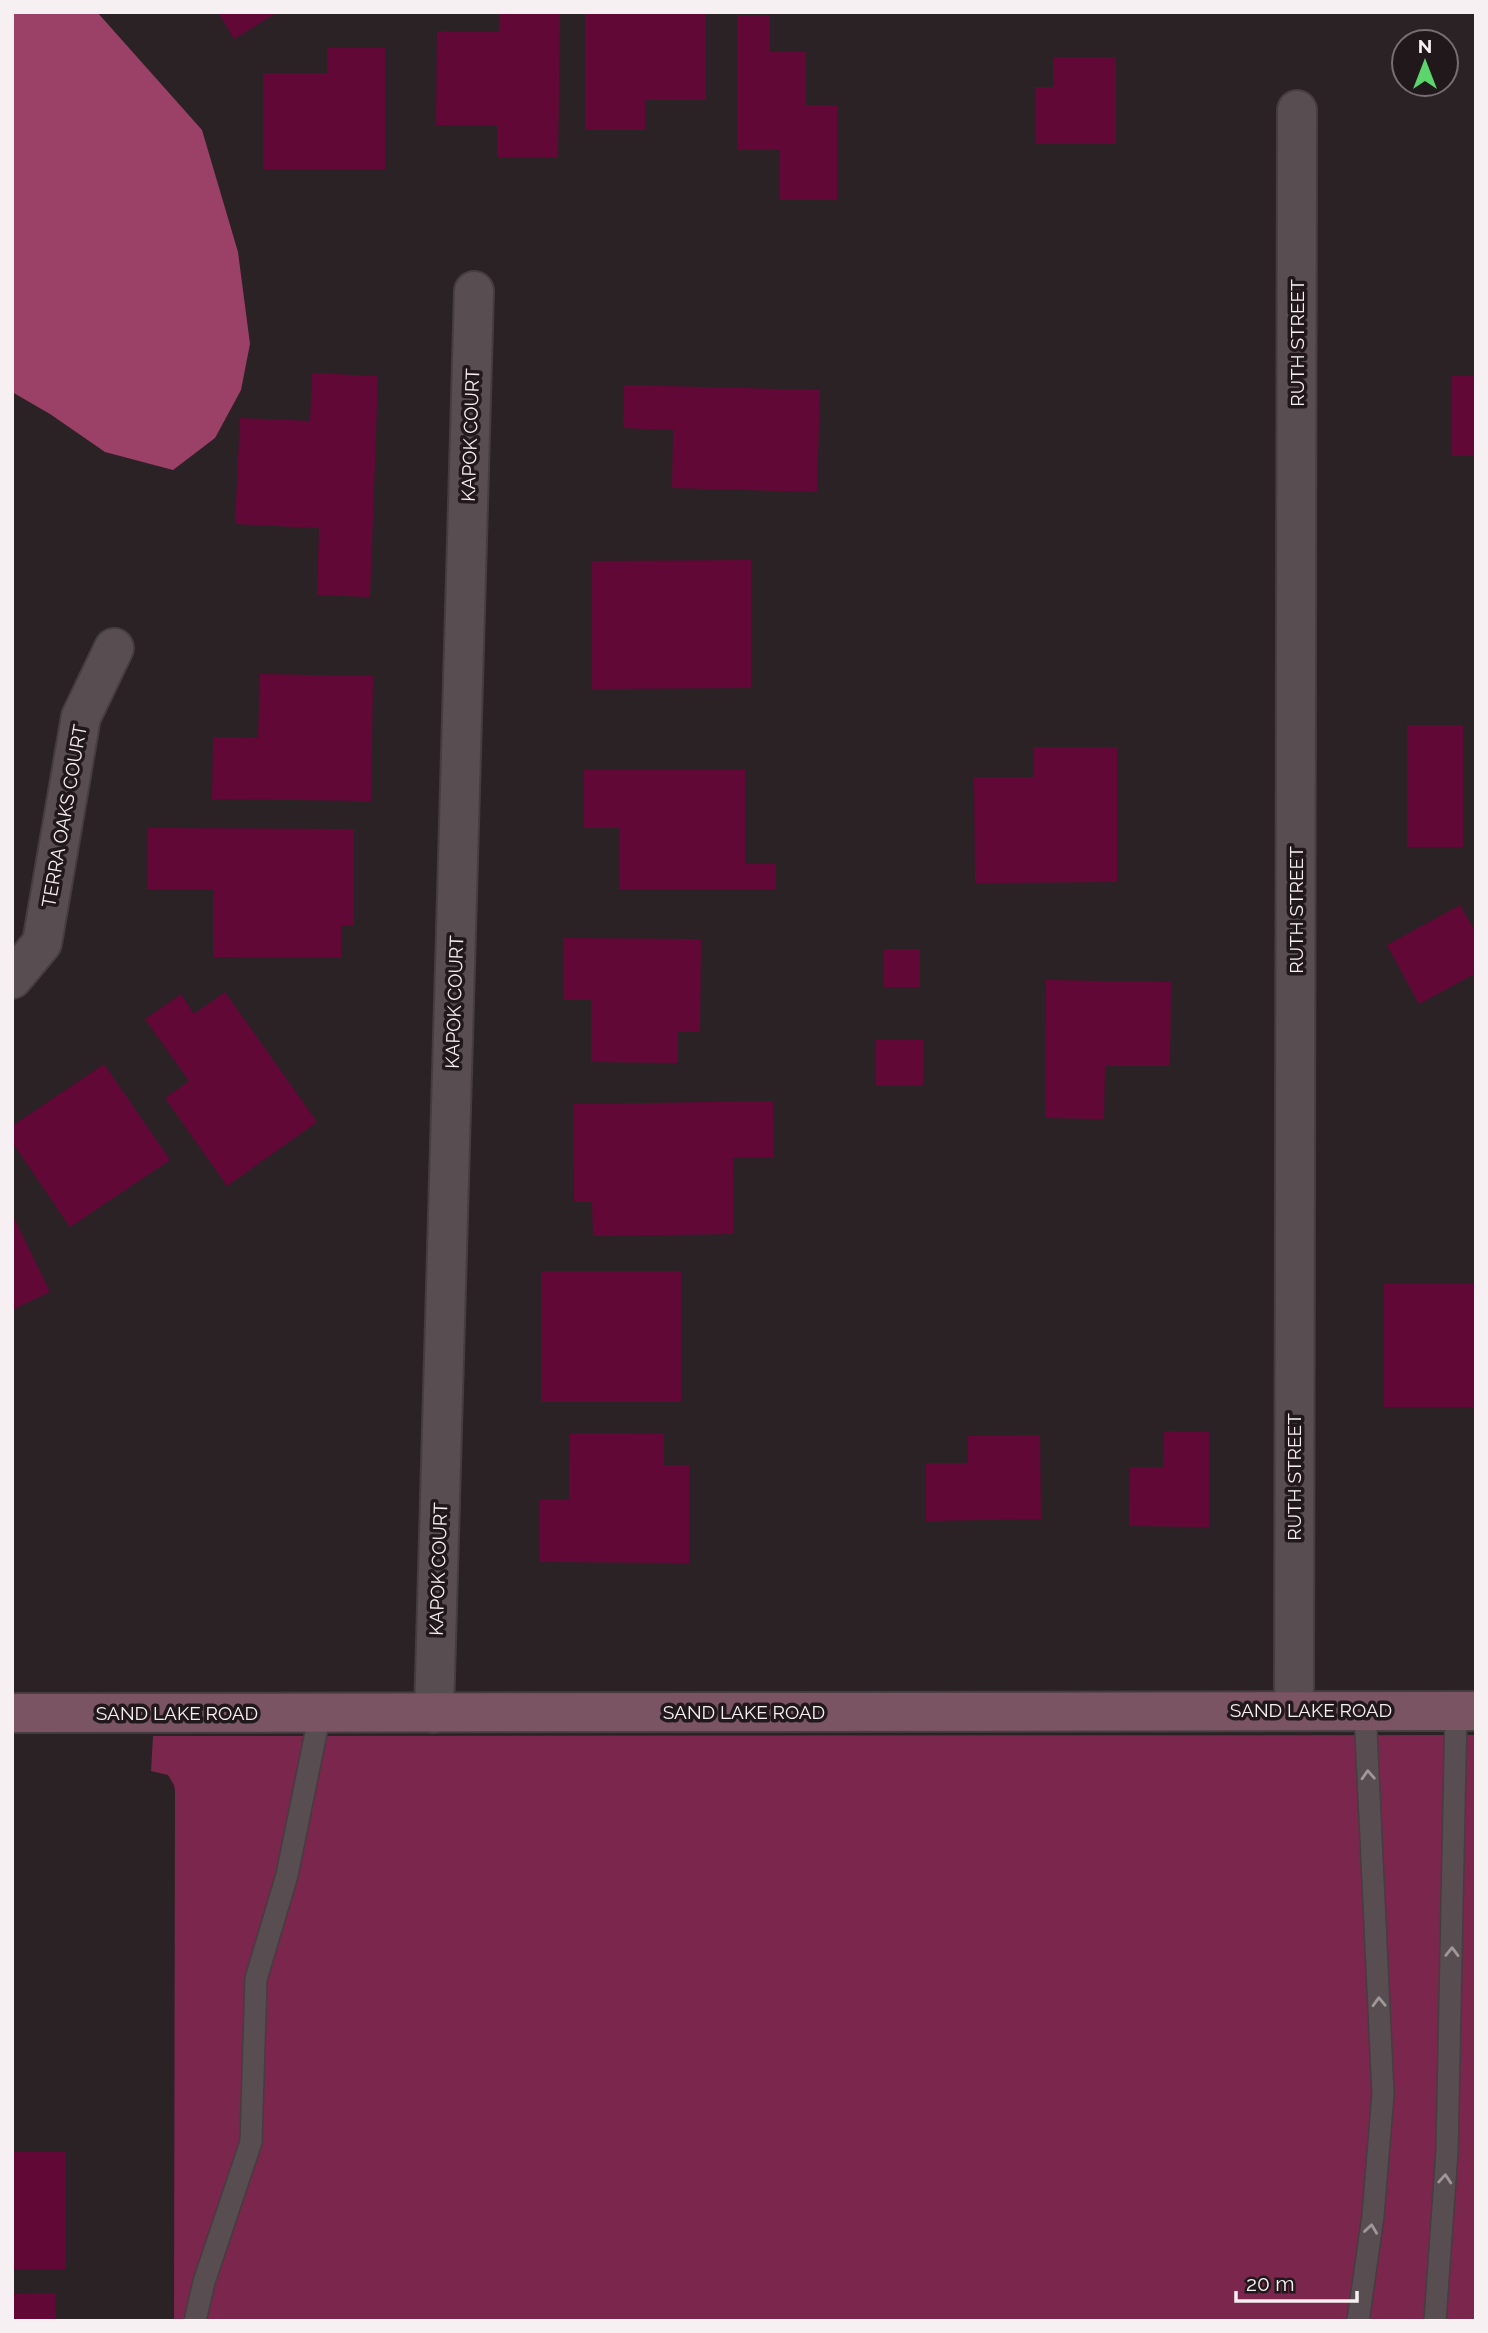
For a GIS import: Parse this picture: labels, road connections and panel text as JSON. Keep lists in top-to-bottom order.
{
  "streets": {
    "street": [
      "RUTH STREET",
      "KAPOK COURT",
      "TERRA OAKS COURT",
      "SAND LAKE ROAD"
    ]
  },
  "crossings": [
    ["RUTH STREET", "SAND LAKE ROAD"],
    ["KAPOK COURT", "SAND LAKE ROAD"]
  ],
  "scale_bar": "20 m",
  "north": "top"
}
